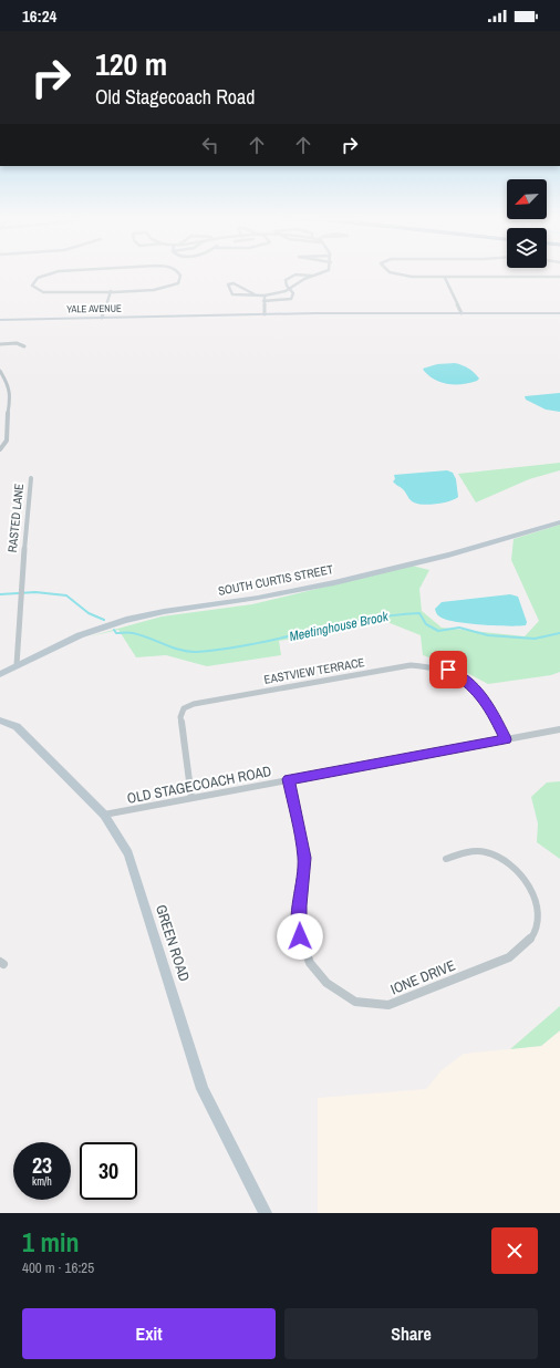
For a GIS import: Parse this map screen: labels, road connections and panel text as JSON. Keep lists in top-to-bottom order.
{
  "streets": {
    "street": [
      "YALE AVENUE",
      "RASTED LANE",
      "SOUTH CURTIS STREET",
      "EASTVIEW TERRACE",
      "OLD STAGECOACH ROAD",
      "GREEN ROAD",
      "IONE DRIVE"
    ]
  },
  "crossings": [
    ["RASTED LANE", "SOUTH CURTIS STREET"],
    ["EASTVIEW TERRACE", "OLD STAGECOACH ROAD"],
    ["OLD STAGECOACH ROAD", "GREEN ROAD"],
    ["OLD STAGECOACH ROAD", "IONE DRIVE"]
  ],
  "water": ["Meetinghouse Brook"],
  "north": "bottom left",
  "page": {
    "status": "16:24",
    "turn": ["120 m", "Old Stagecoach Road"],
    "speed": "23 km/h",
    "limit": "30",
    "heading": ["1 min", "400 m · 16:25"],
    "buttons": ["Exit", "Share"]
  }
}
